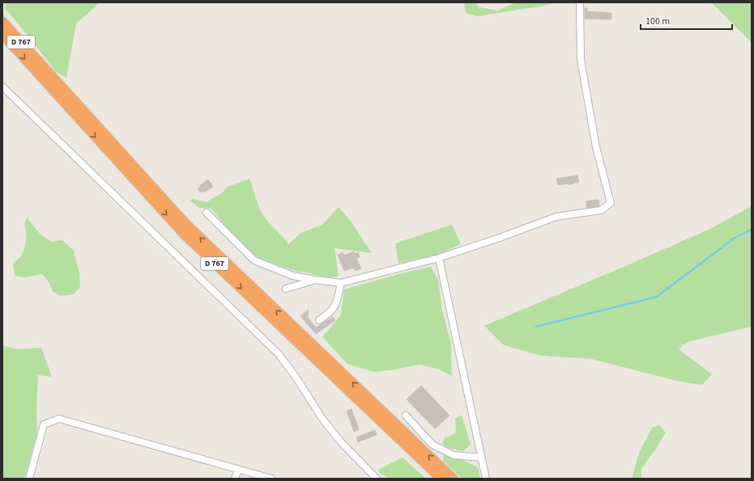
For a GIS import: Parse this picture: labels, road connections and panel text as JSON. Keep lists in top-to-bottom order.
{
  "streets": {
    "highway": ["D 767"]
  },
  "scale_bar": "100 m"
}
